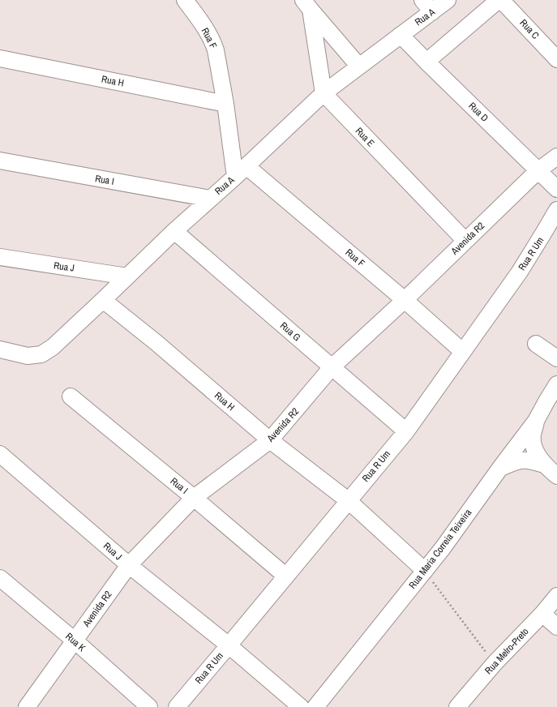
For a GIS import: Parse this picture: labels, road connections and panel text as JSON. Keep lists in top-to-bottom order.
{
  "streets": {
    "street": [
      "Rua A",
      "Rua C",
      "Rua F",
      "Rua H",
      "Rua D",
      "Rua E",
      "Rua I",
      "Avenida R2",
      "Rua R Um",
      "Rua J",
      "Rua G",
      "Rua Maria Correia Teixeira",
      "Rua K",
      "Rua Melro-Preto"
    ]
  },
  "crossings": [
    ["Rua A", "Rua F"],
    ["Rua A", "Rua H"],
    ["Rua A", "Rua D"],
    ["Rua A", "Rua E"],
    ["Rua A", "Rua I"],
    ["Rua A", "Rua J"],
    ["Rua A", "Rua G"],
    ["Rua F", "Rua H"],
    ["Rua F", "Avenida R2"],
    ["Rua F", "Rua R Um"],
    ["Rua H", "Avenida R2"],
    ["Rua H", "Rua R Um"],
    ["Rua H", "Rua Maria Correia Teixeira"],
    ["Rua D", "Avenida R2"],
    ["Rua E", "Avenida R2"],
    ["Rua I", "Avenida R2"],
    ["Rua I", "Rua R Um"],
    ["Avenida R2", "Rua J"],
    ["Avenida R2", "Rua G"],
    ["Avenida R2", "Rua K"],
    ["Rua R Um", "Rua J"],
    ["Rua R Um", "Rua G"]
  ]
}
